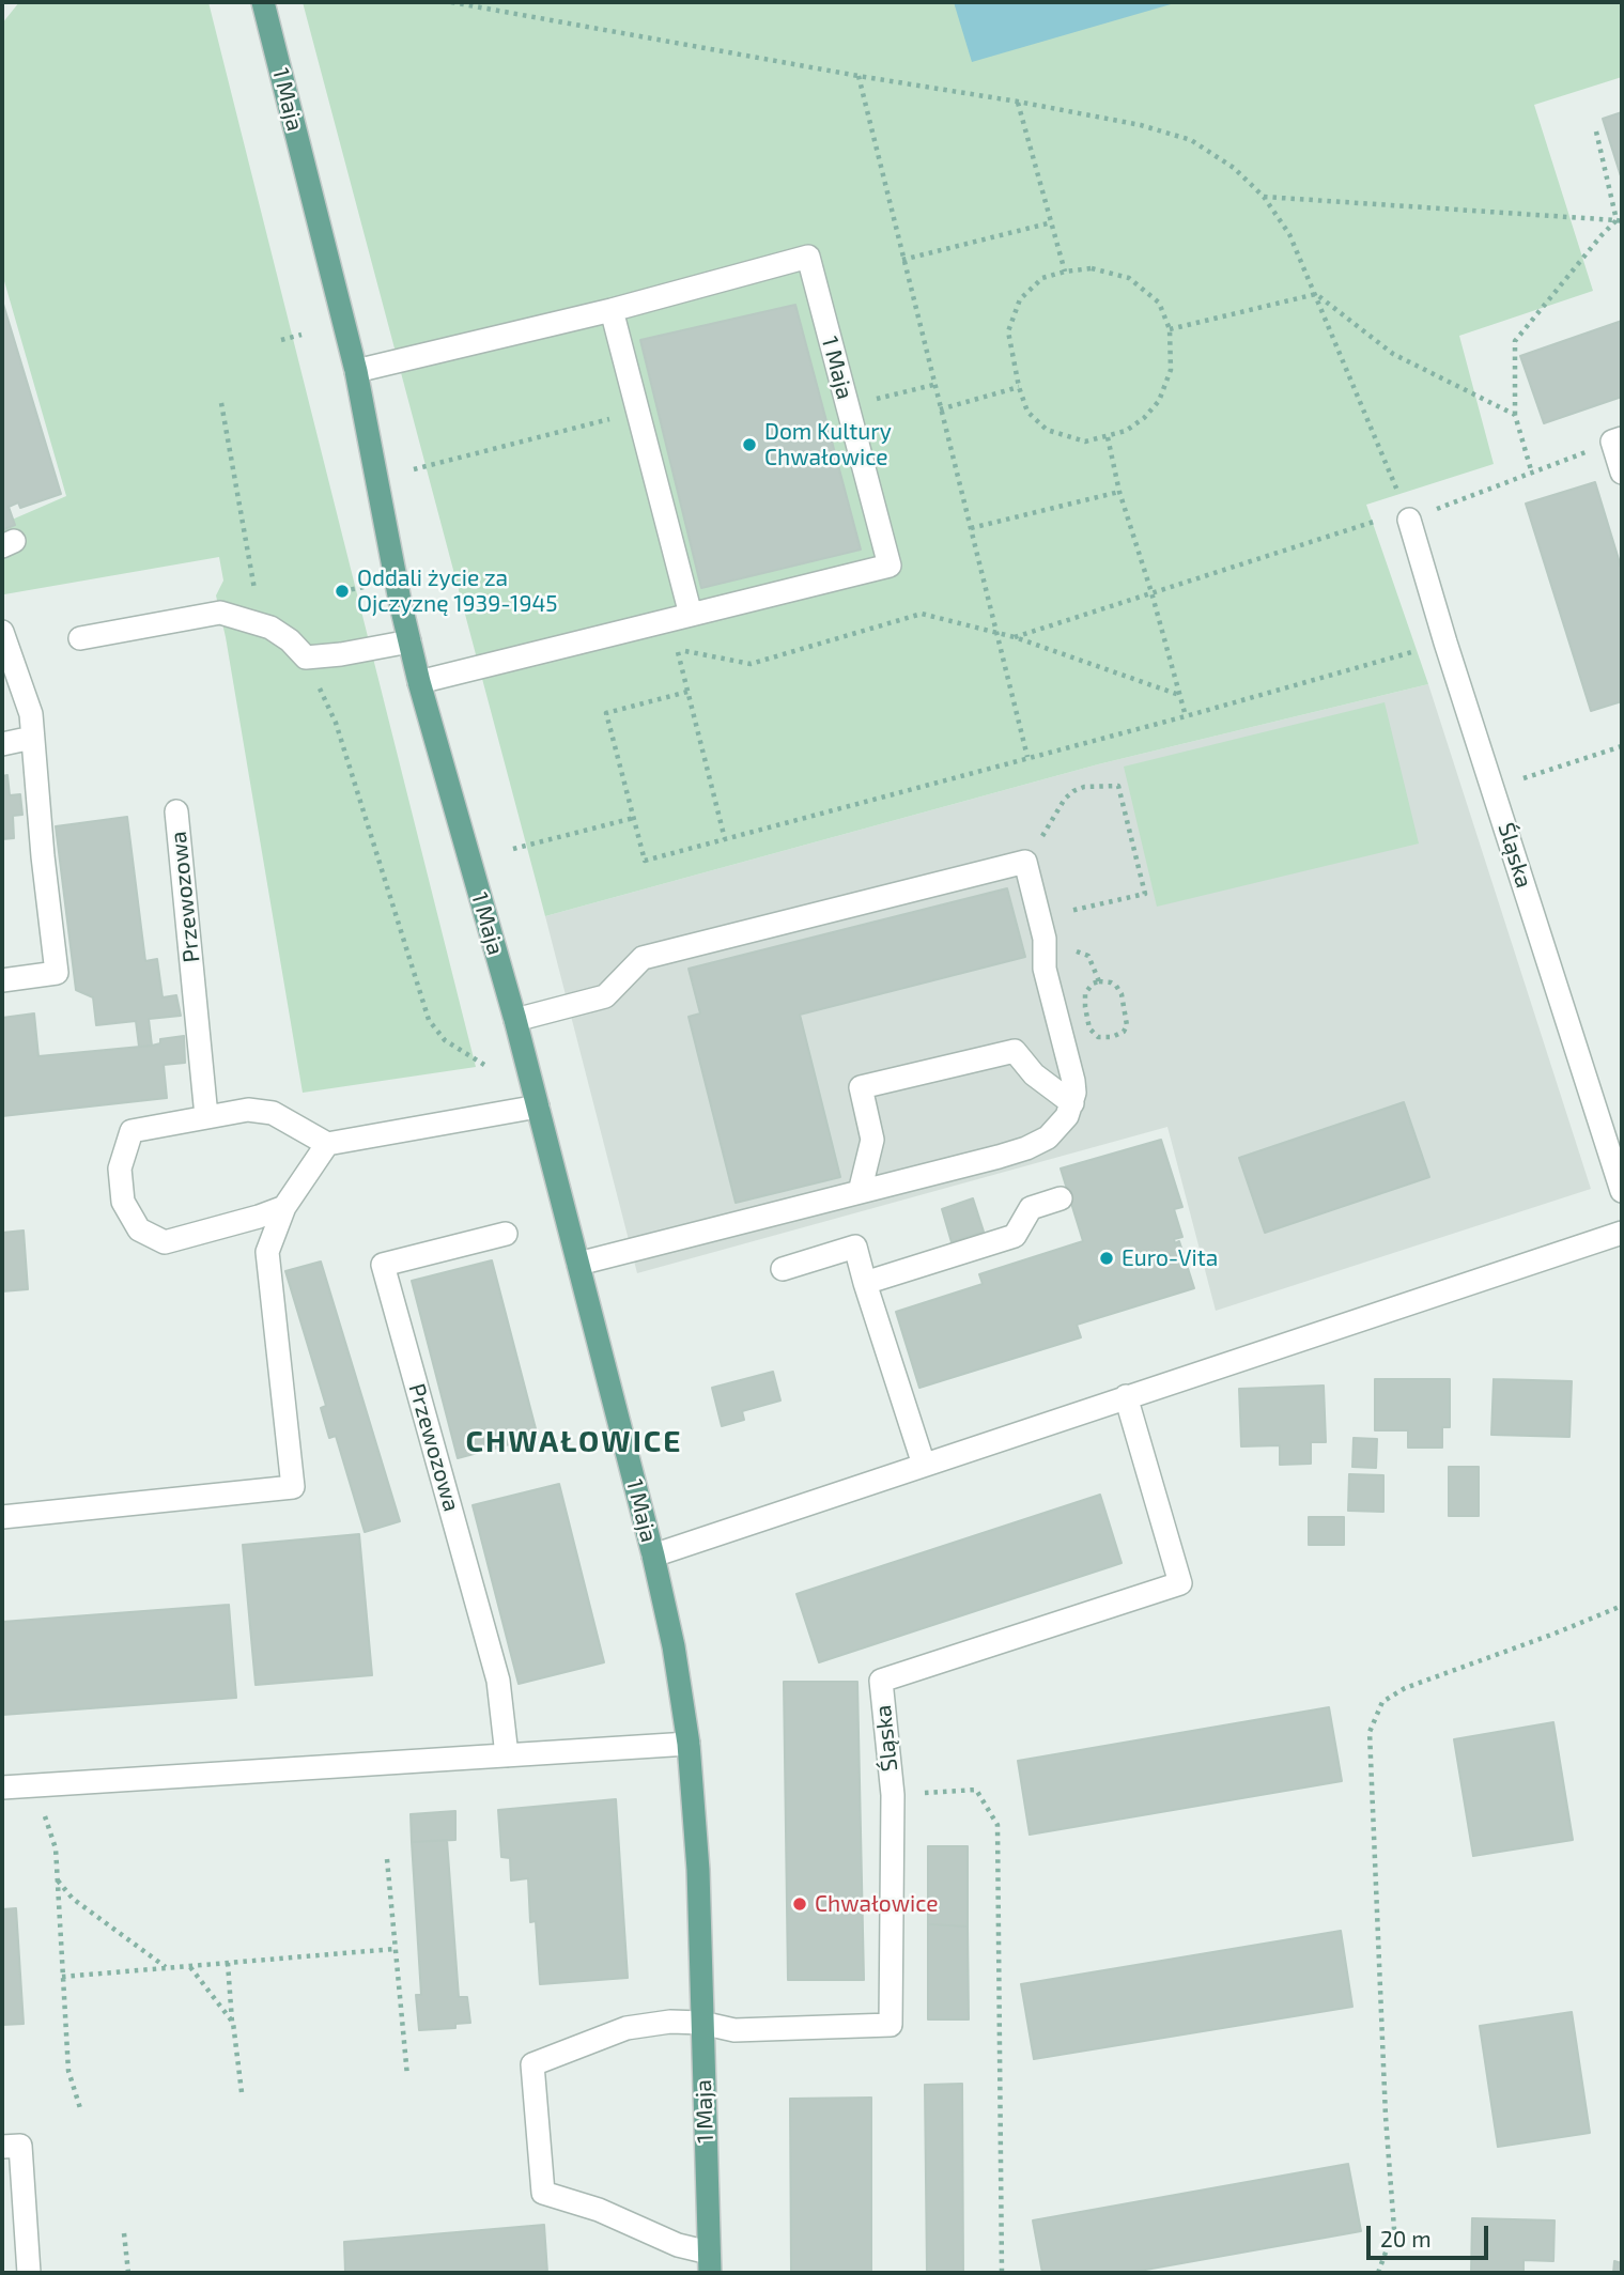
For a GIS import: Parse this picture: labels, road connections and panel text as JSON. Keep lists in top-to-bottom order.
{
  "streets": {
    "main road": ["1 Maja"],
    "street": ["Śląska", "Przewozowa"]
  },
  "crossings": [
    ["1 Maja", "Śląska"]
  ],
  "districts": ["CHWAŁOWICE"],
  "places": [
    "Dom Kultury Chwałowice",
    "Oddali życie za Ojczyznę 1939-1945",
    "Euro-Vita",
    "Chwałowice"
  ],
  "scale_bar": "20 m"
}
